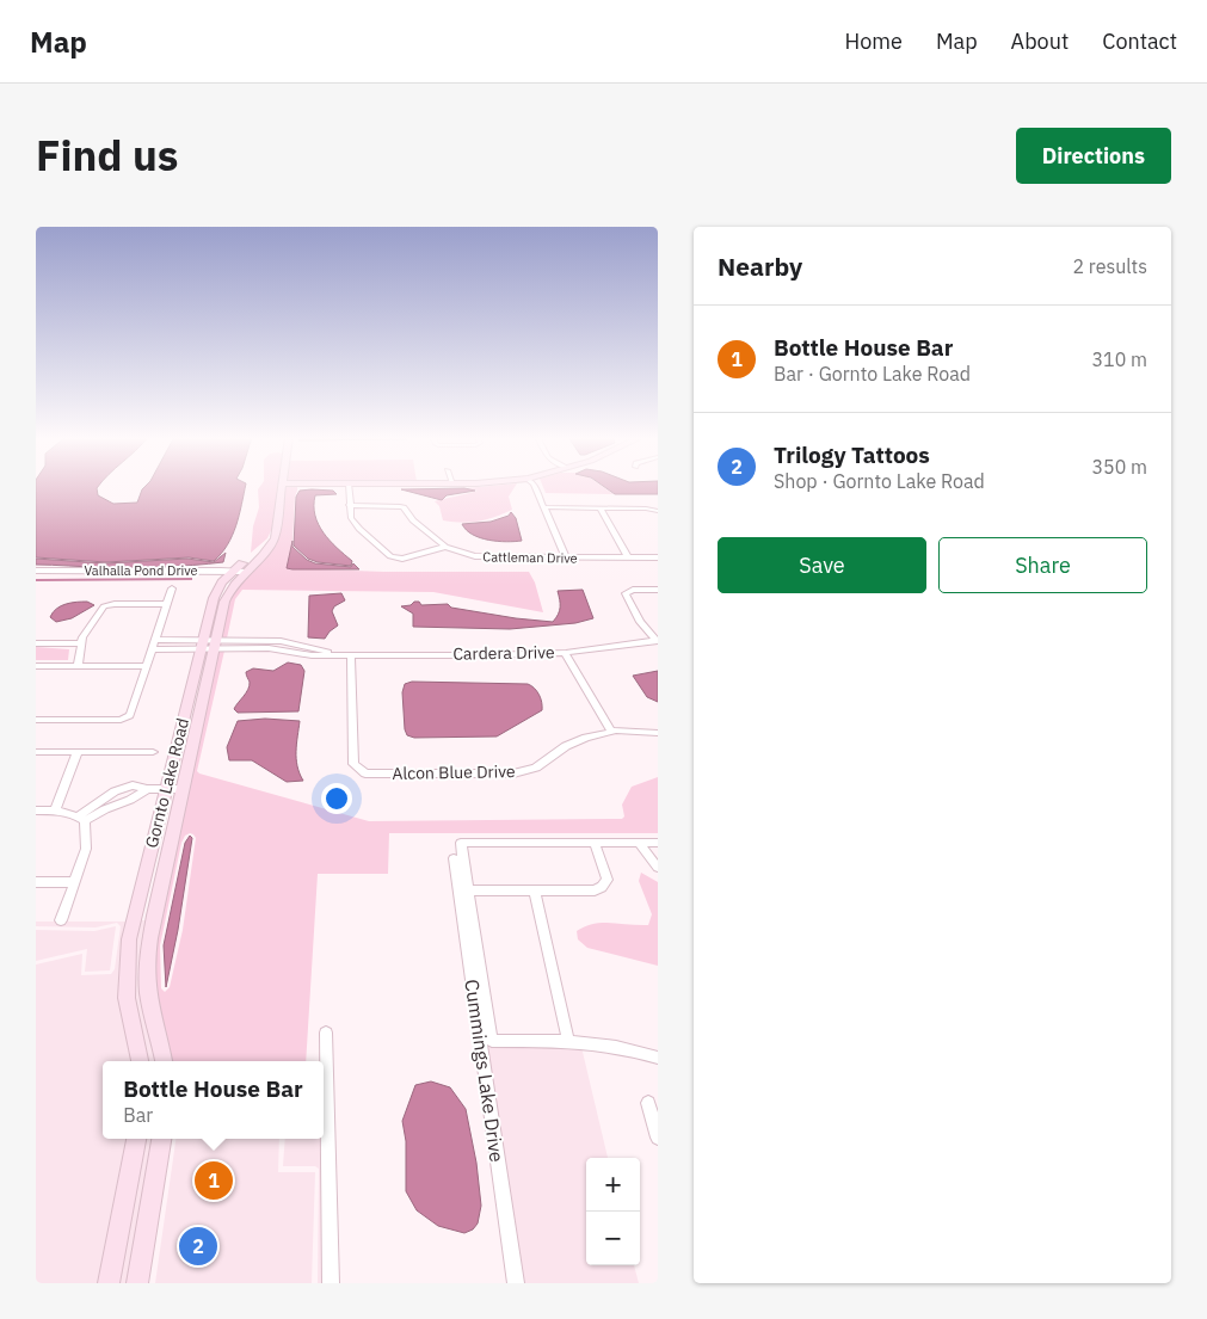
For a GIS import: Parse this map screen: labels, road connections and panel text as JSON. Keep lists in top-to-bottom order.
{
  "streets": {
    "street": [
      "Cattleman Drive",
      "Valhalla Pond Drive",
      "Cardera Drive",
      "Alcon Blue Drive",
      "Gornto Lake Road",
      "Cummings Lake Drive"
    ]
  },
  "crossings": [
    ["Valhalla Pond Drive", "Gornto Lake Road"],
    ["Cardera Drive", "Alcon Blue Drive"],
    ["Cardera Drive", "Gornto Lake Road"]
  ],
  "page": {
    "header": "Map",
    "nav": [
      "Home",
      "Map",
      "About",
      "Contact"
    ],
    "title": "Find us",
    "buttons": [
      "Directions",
      ["Save", "Share"]
    ],
    "heading": ["Nearby", "2 results"],
    "list": [
      {
        "mark": "1",
        "name": "Bottle House Bar",
        "note": "Bar · Gornto Lake Road",
        "value": "310 m"
      },
      {
        "mark": "2",
        "name": "Trilogy Tattoos",
        "note": "Shop · Gornto Lake Road",
        "value": "350 m"
      }
    ],
    "popup": ["Bottle House Bar", "Bar"],
    "map_buttons": ["+", "−"],
    "pins": ["1", "2"]
  }
}
